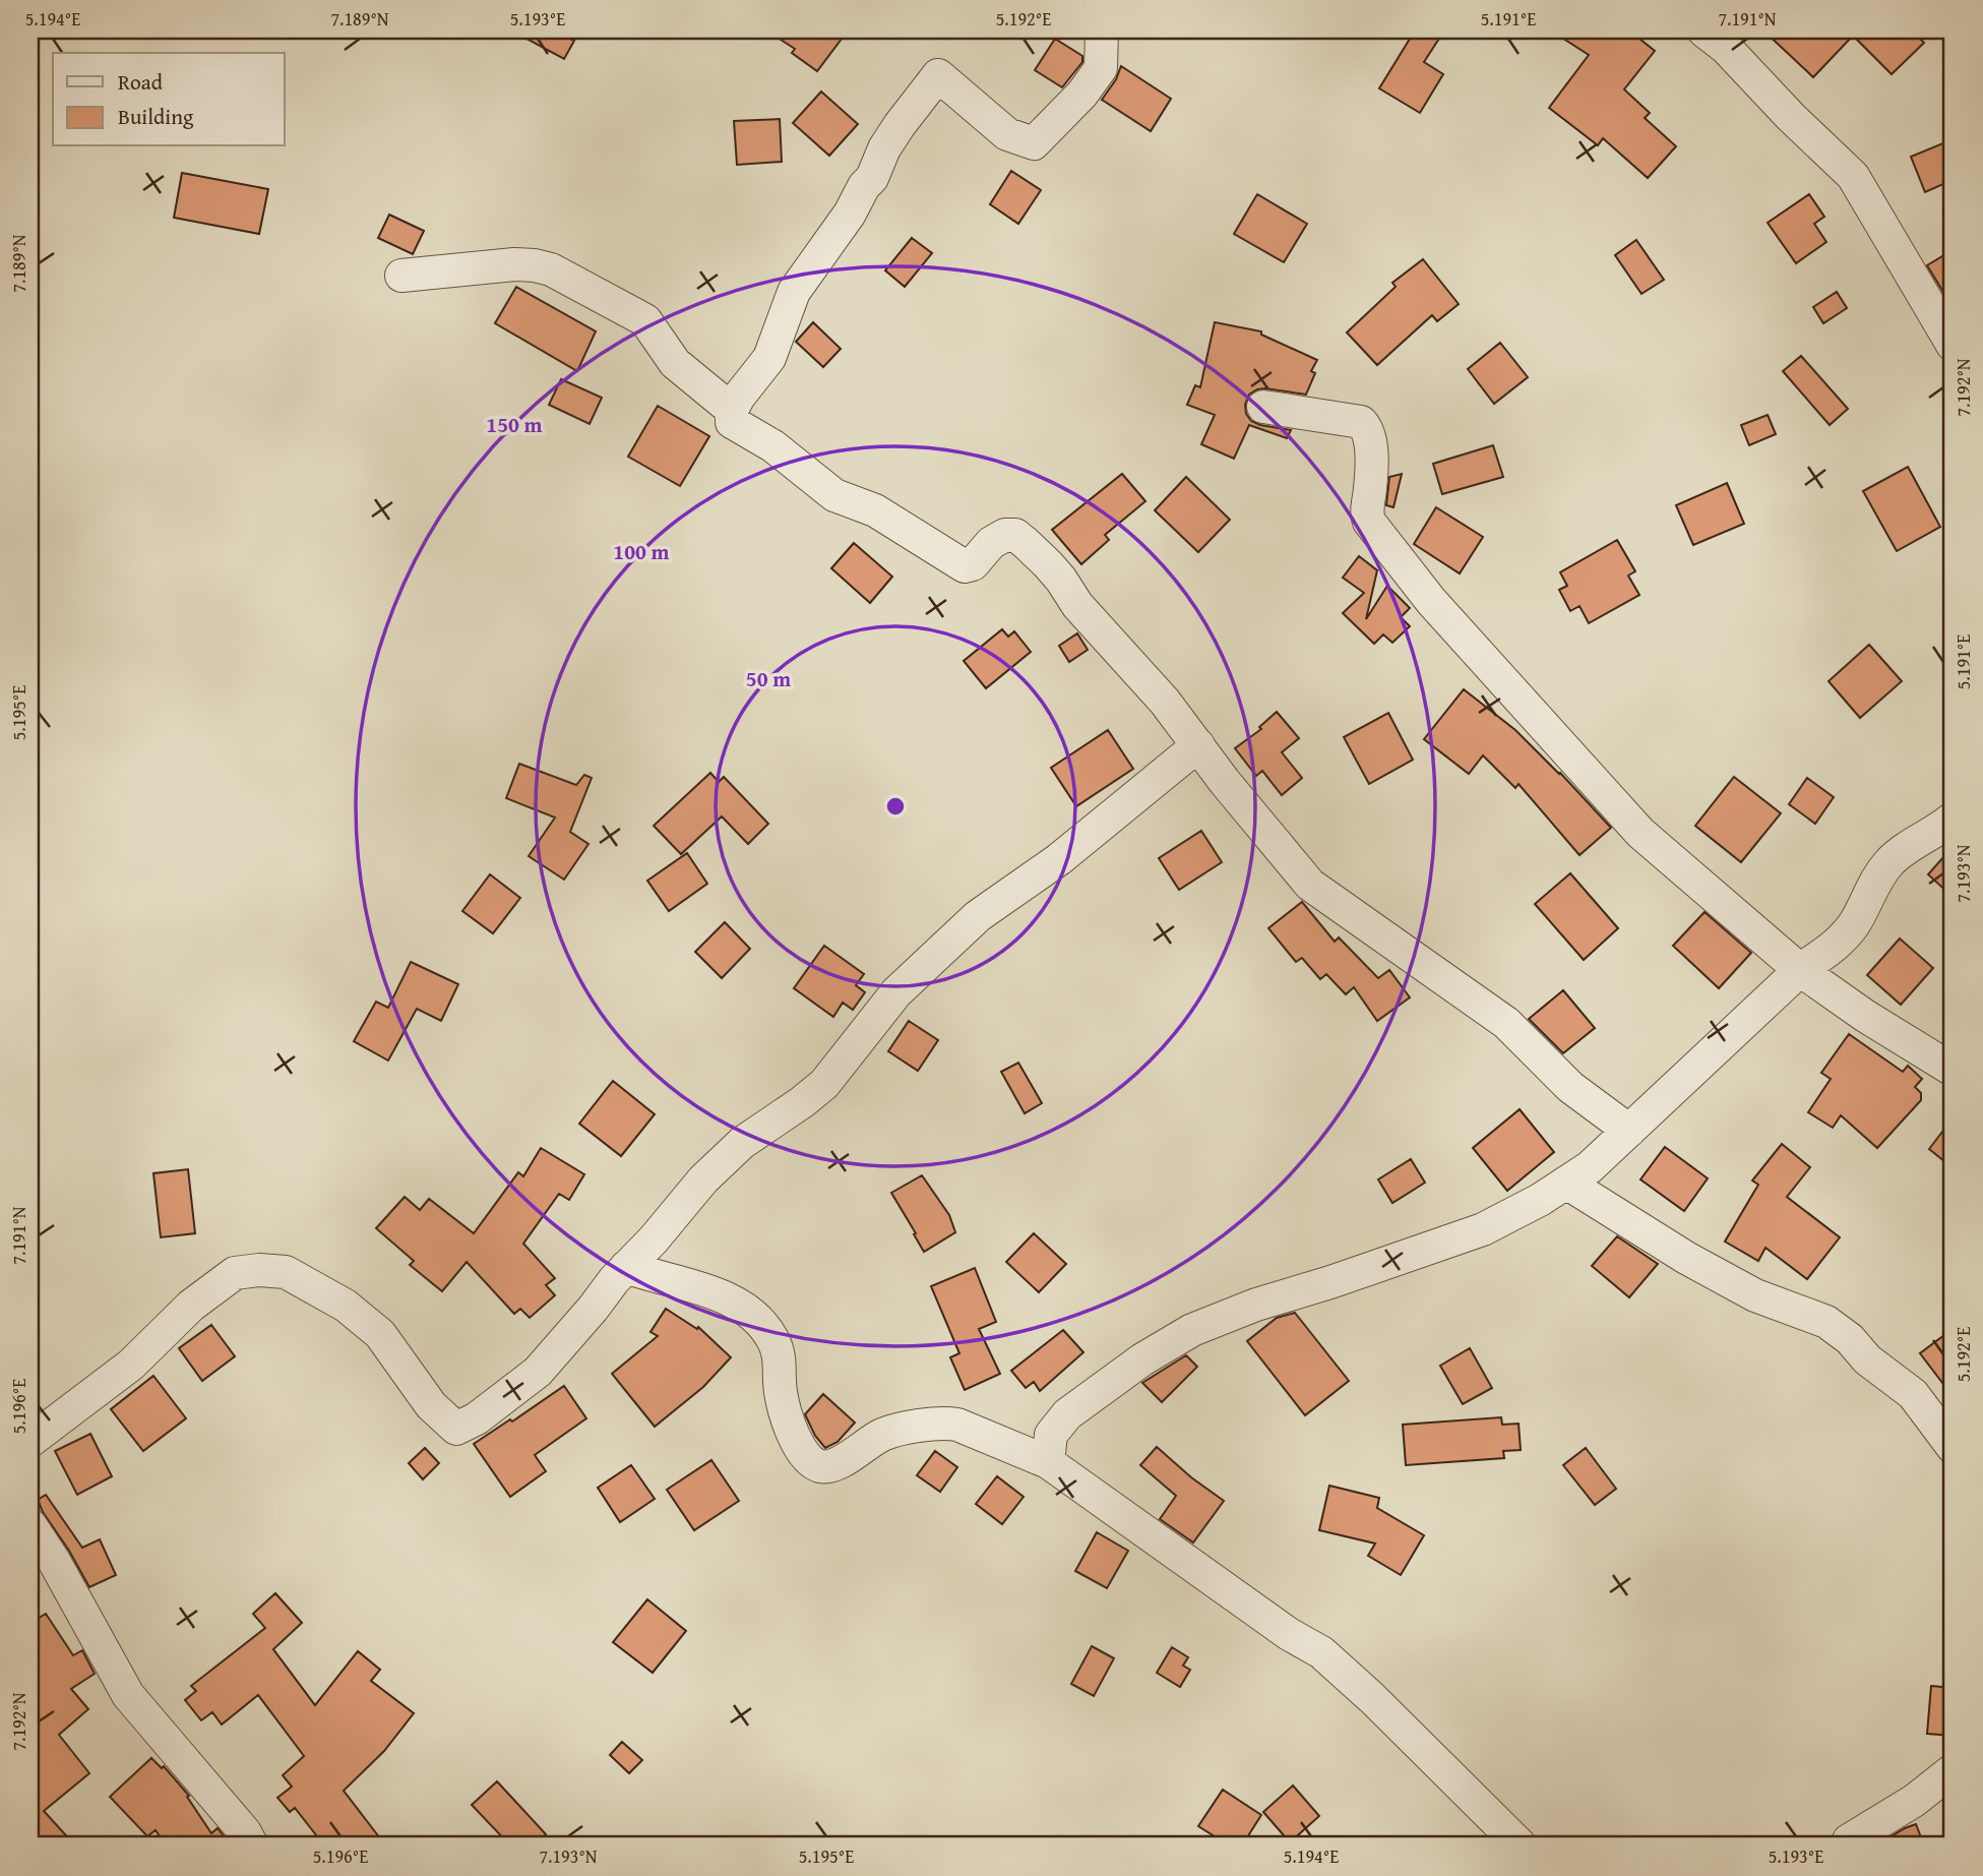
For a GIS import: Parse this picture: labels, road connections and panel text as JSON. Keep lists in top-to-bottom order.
{
  "legend": ["Road", "Building"],
  "coordinates": [
    "5.194°E",
    "7.189°N",
    "5.193°E",
    "5.192°E",
    "5.191°E",
    "7.191°N",
    "7.192°N",
    "5.195°E",
    "7.193°N",
    "5.196°E"
  ],
  "rings": ["150 m", "100 m", "50 m"]
}
